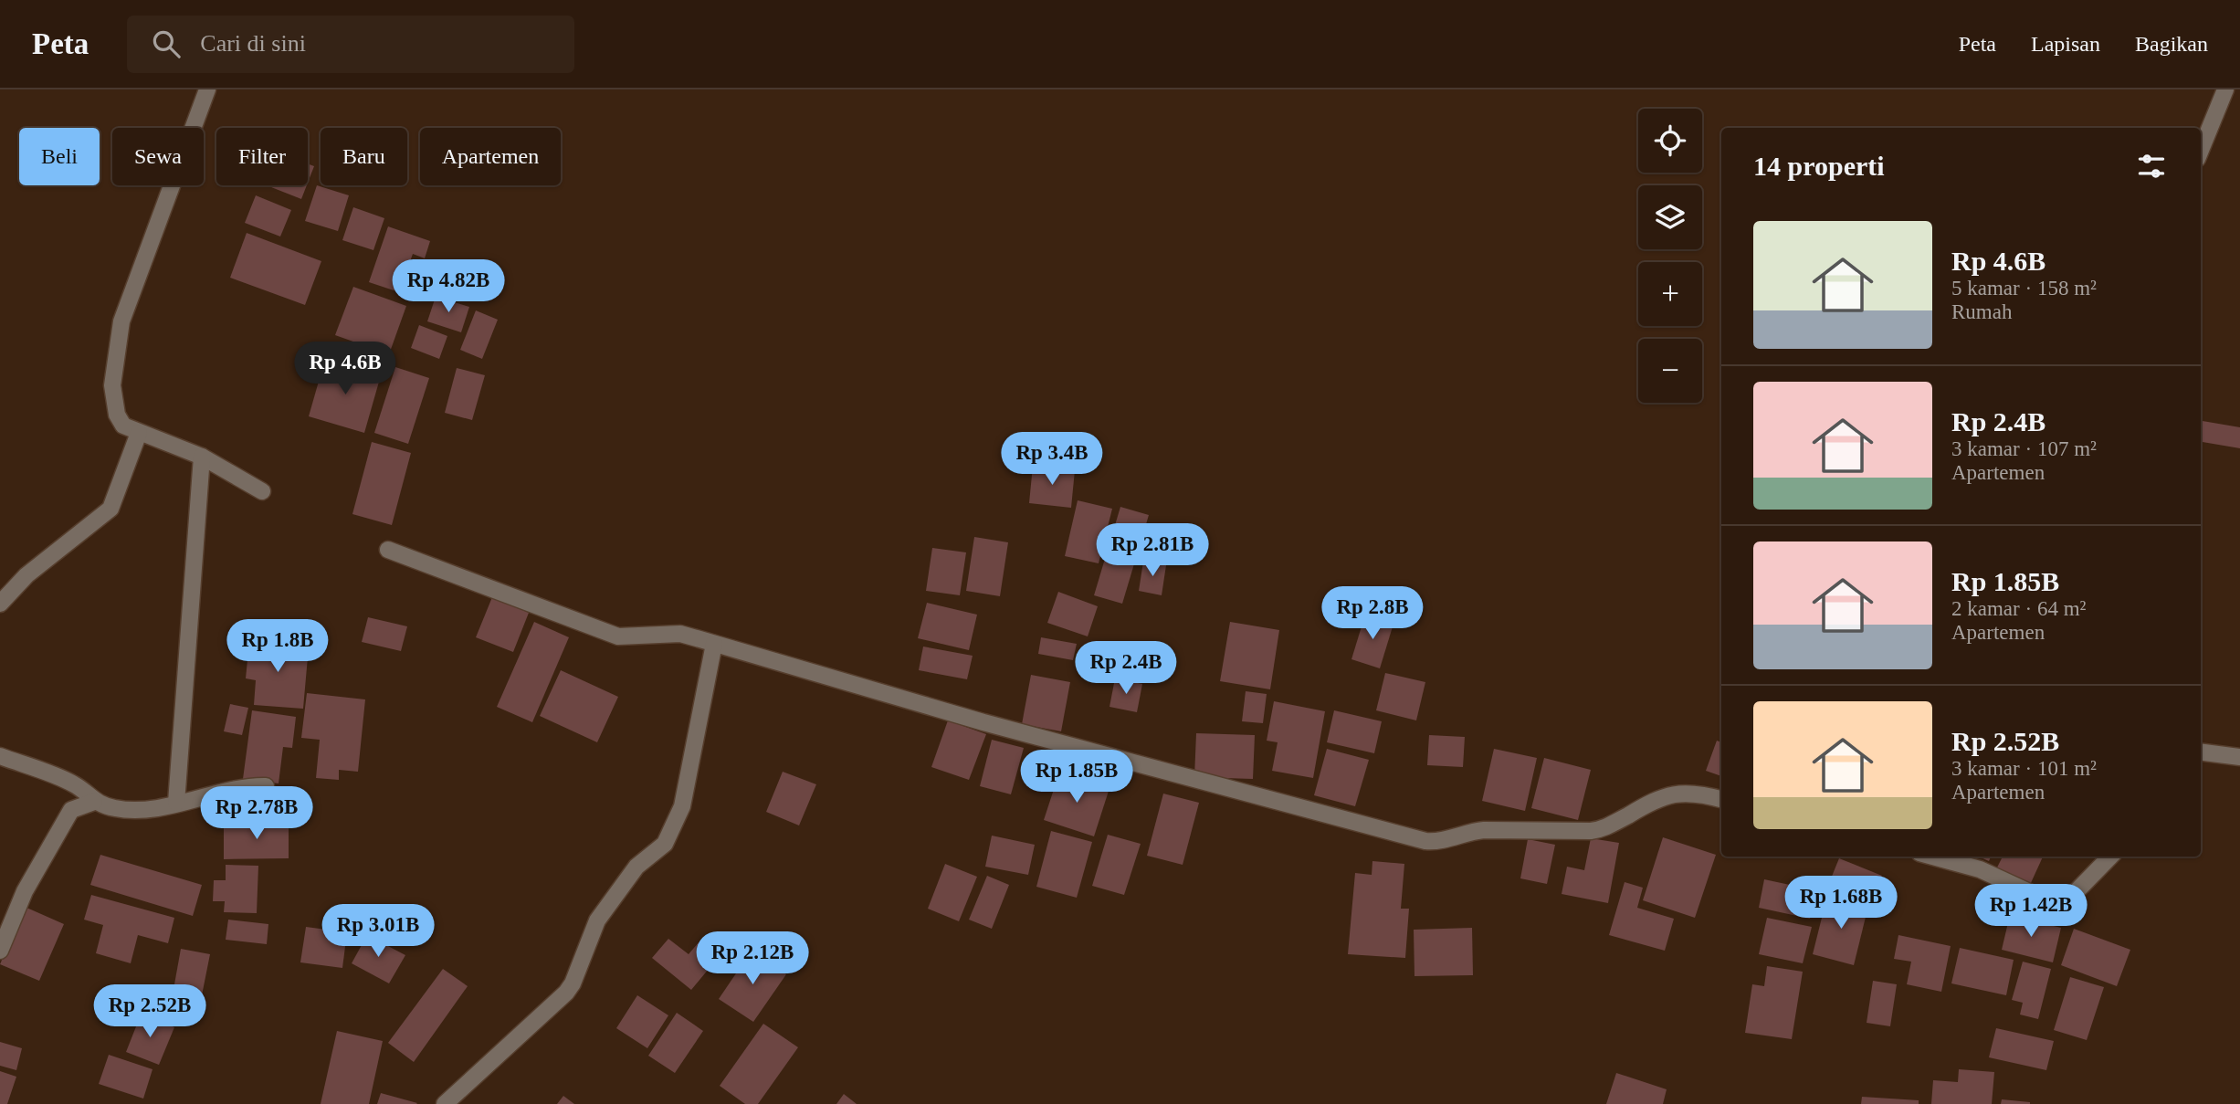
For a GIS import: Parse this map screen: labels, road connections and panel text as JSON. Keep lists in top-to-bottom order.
{
  "page": {
    "header": "Peta",
    "search": "Cari di sini",
    "nav": ["Peta", "Lapisan", "Bagikan"],
    "map_buttons": ["+", "−"],
    "chip": [
      "Beli",
      "Sewa",
      "Filter",
      "Baru",
      "Apartemen"
    ],
    "heading": "14 properti",
    "list": [
      {
        "name": "Rp 4.6B",
        "note": "5 kamar · 158 m² · Rumah"
      },
      {
        "name": "Rp 2.4B",
        "note": "3 kamar · 107 m² · Apartemen"
      },
      {
        "name": "Rp 1.85B",
        "note": "2 kamar · 64 m² · Apartemen"
      },
      {
        "name": "Rp 2.52B",
        "note": "3 kamar · 101 m² · Apartemen"
      }
    ],
    "price": [
      "Rp 4.82B",
      "Rp 4.6B",
      "Rp 3.4B",
      "Rp 2.81B",
      "Rp 2.8B",
      "Rp 1.8B",
      "Rp 2.4B",
      "Rp 1.85B",
      "Rp 2.78B",
      "Rp 1.68B",
      "Rp 1.42B",
      "Rp 3.01B",
      "Rp 2.12B",
      "Rp 2.52B"
    ]
  }
}
